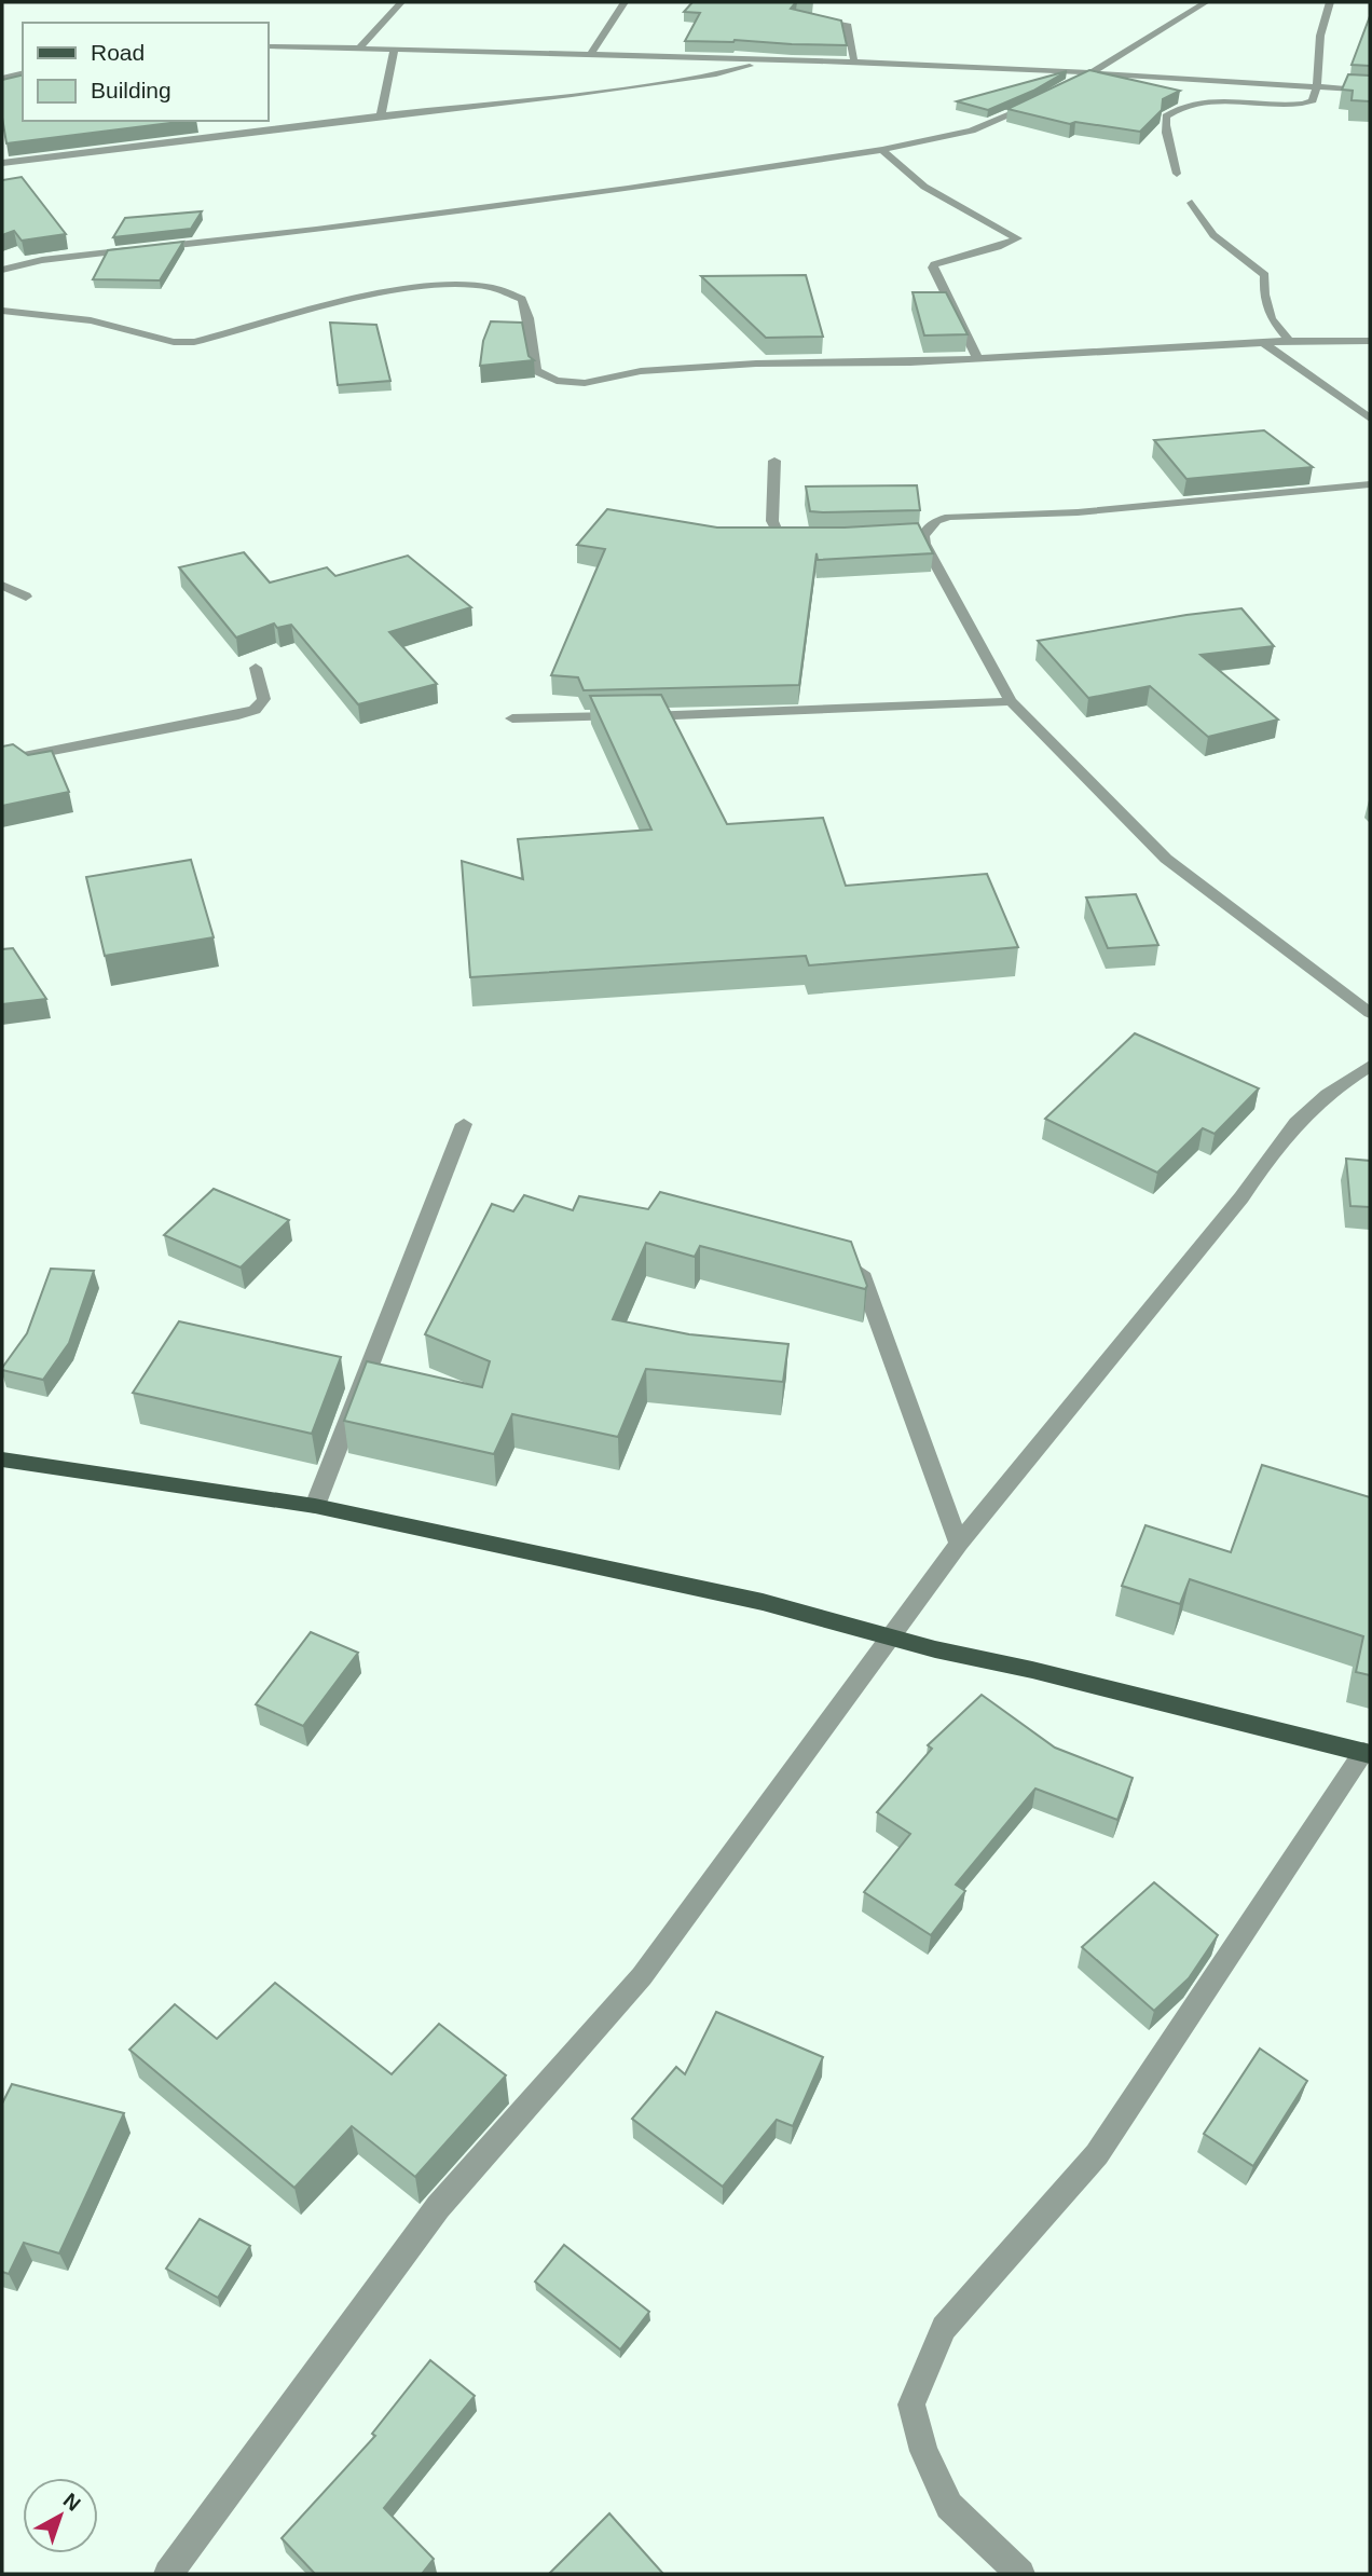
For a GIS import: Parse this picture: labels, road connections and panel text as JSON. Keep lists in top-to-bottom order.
{
  "legend": ["Road", "Building"],
  "north": "top right"
}
